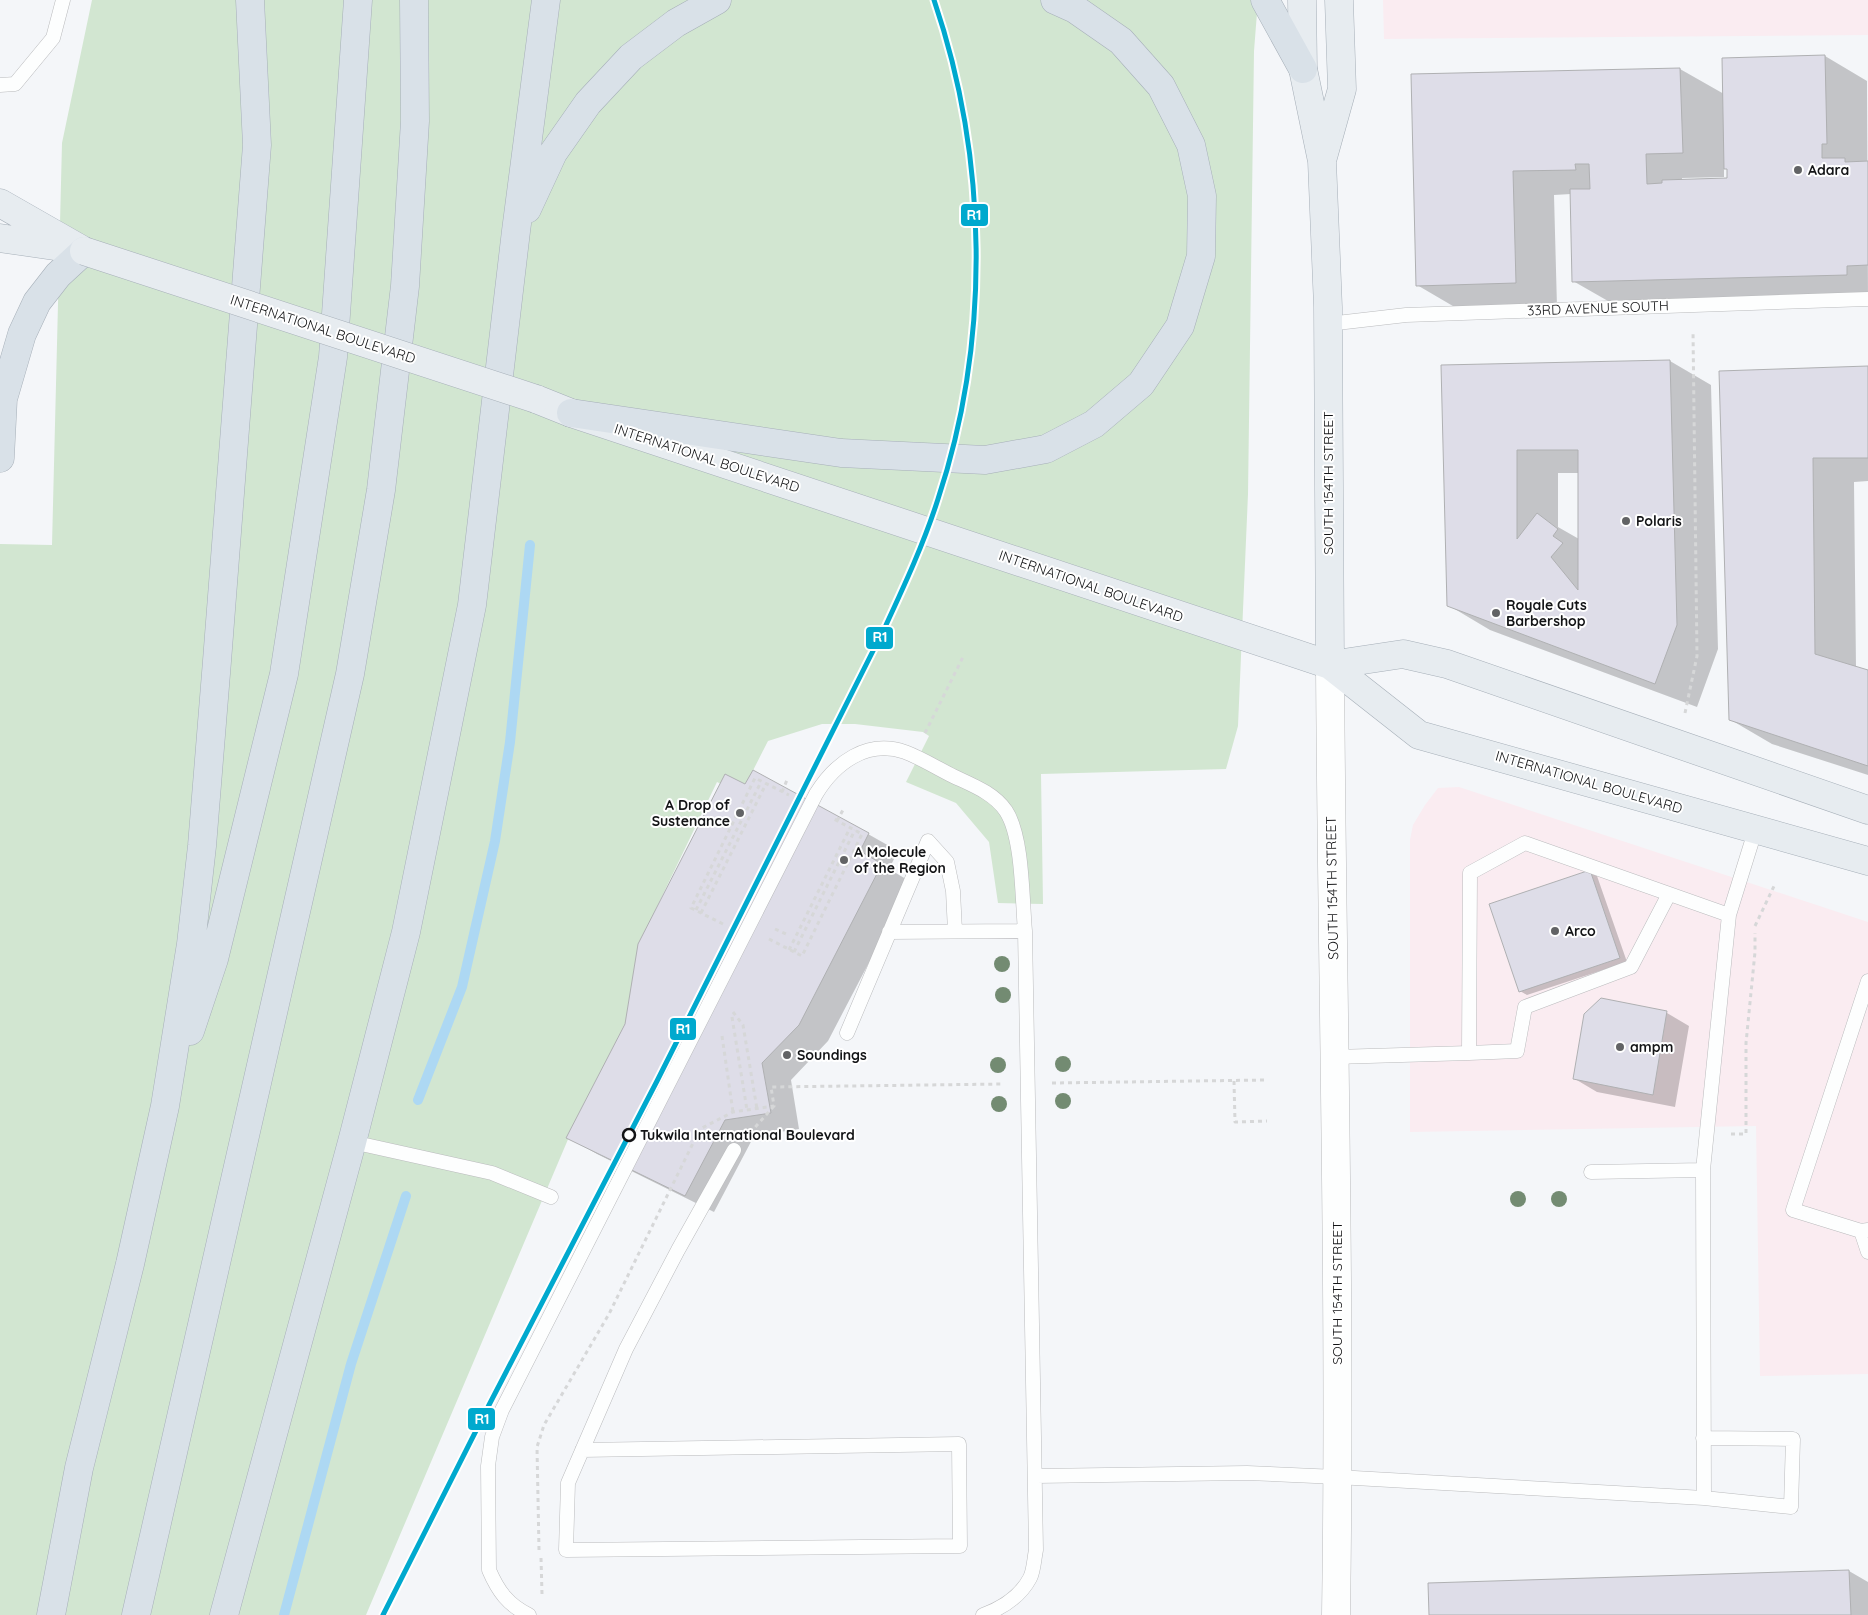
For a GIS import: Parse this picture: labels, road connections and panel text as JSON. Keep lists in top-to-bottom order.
{
  "streets": {
    "main road": ["INTERNATIONAL BOULEVARD", "SOUTH 154TH STREET"],
    "lane": ["33RD AVENUE SOUTH"]
  },
  "crossings": [
    ["33RD AVENUE SOUTH", "SOUTH 154TH STREET"],
    ["INTERNATIONAL BOULEVARD", "SOUTH 154TH STREET"]
  ],
  "places": [
    "Adara",
    "Polaris",
    "Royale Cuts Barbershop",
    "A Drop of Sustenance",
    "A Molecule of the Region",
    "Arco",
    "ampm",
    "Soundings",
    "Tukwila International Boulevard"
  ],
  "lines": ["transit line R1"]
}
